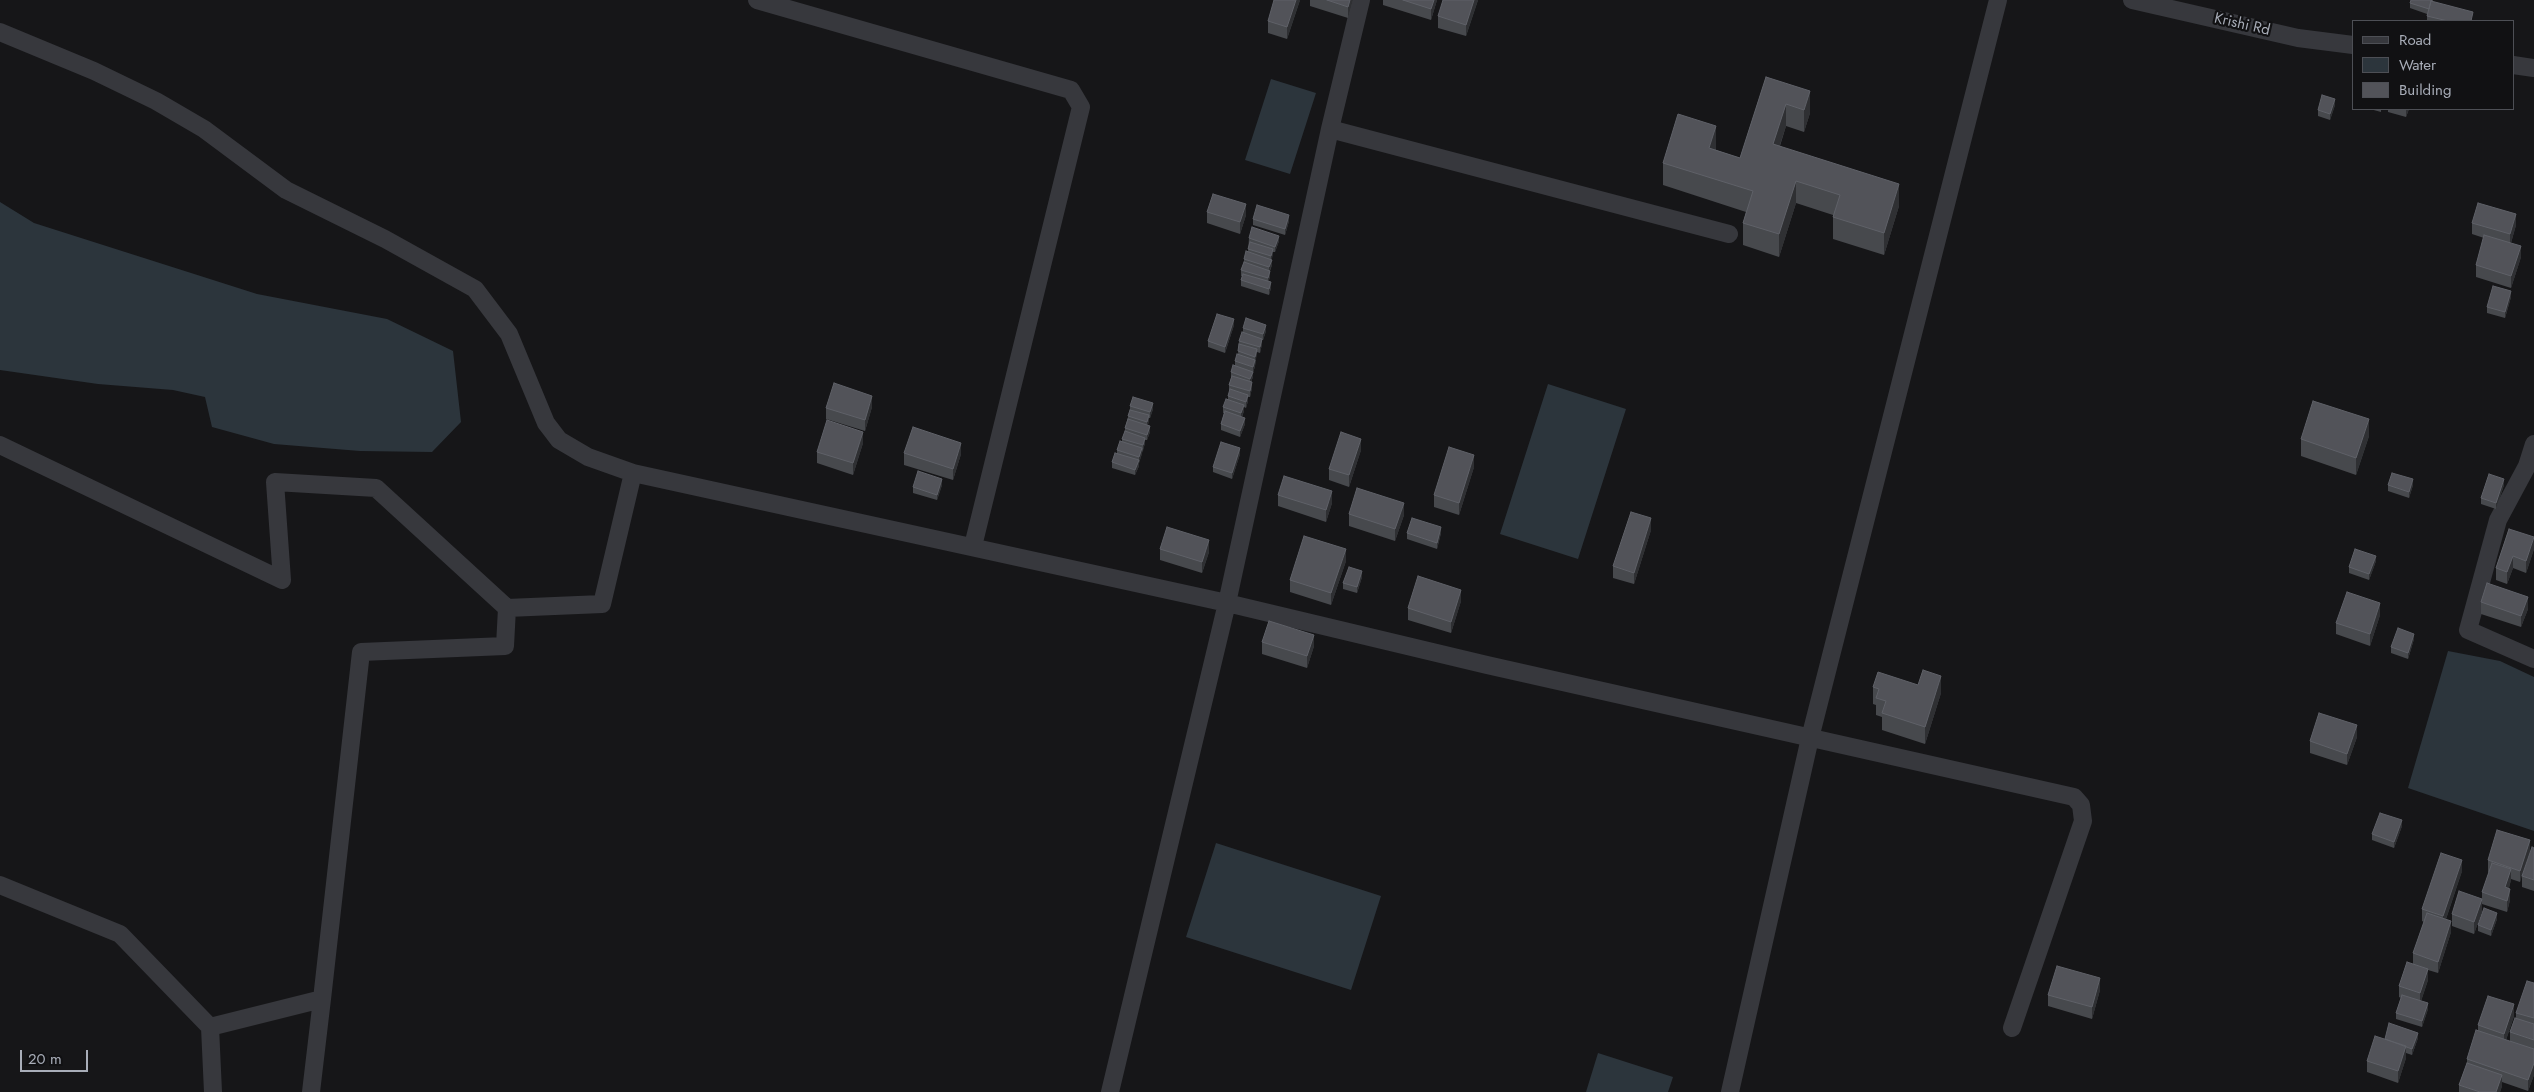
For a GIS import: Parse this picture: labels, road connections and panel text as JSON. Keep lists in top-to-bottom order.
{
  "streets": {
    "street": ["Krishi Rd"]
  },
  "legend": ["Road", "Water", "Building"],
  "scale_bar": "20 m"
}
